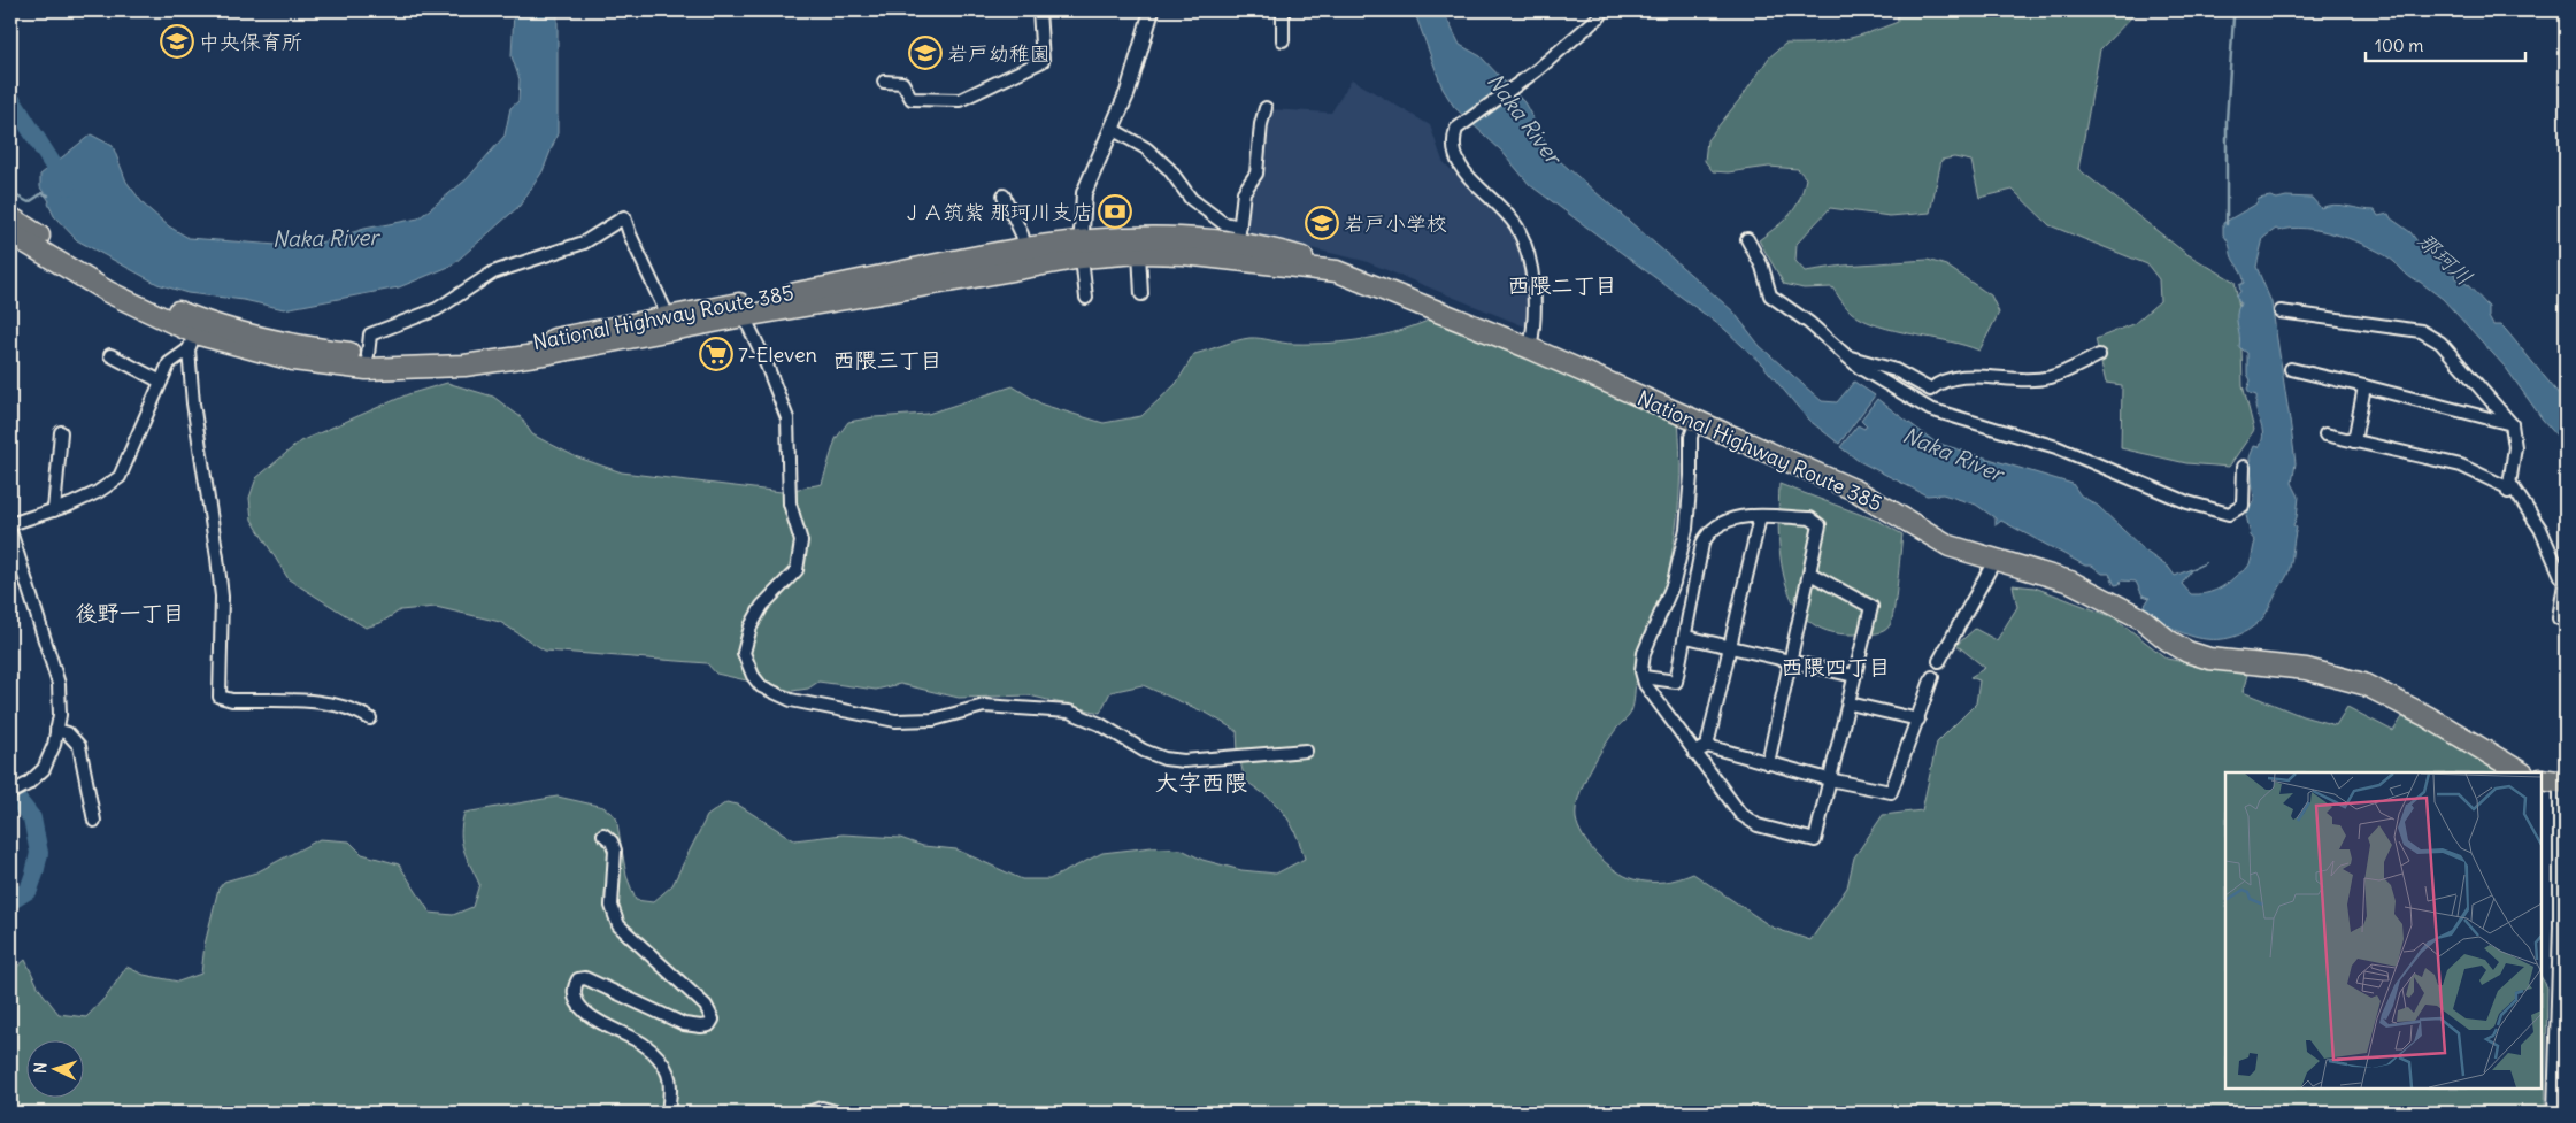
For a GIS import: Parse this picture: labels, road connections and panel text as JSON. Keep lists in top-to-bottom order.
{
  "streets": {
    "highway": ["National Highway Route 385"]
  },
  "districts": [
    "西隈二丁目",
    "西隈三丁目",
    "後野一丁目",
    "西隈四丁目",
    "大字西隈"
  ],
  "water": ["Naka River", "那珂川"],
  "places": {
    "school or university": ["中央保育所", "岩戸幼稚園", "岩戸小学校"],
    "bank": ["ＪＡ筑紫 那珂川支店"],
    "supermarket": ["7-Eleven"]
  },
  "scale_bar": "100 m",
  "north": "left"
}
